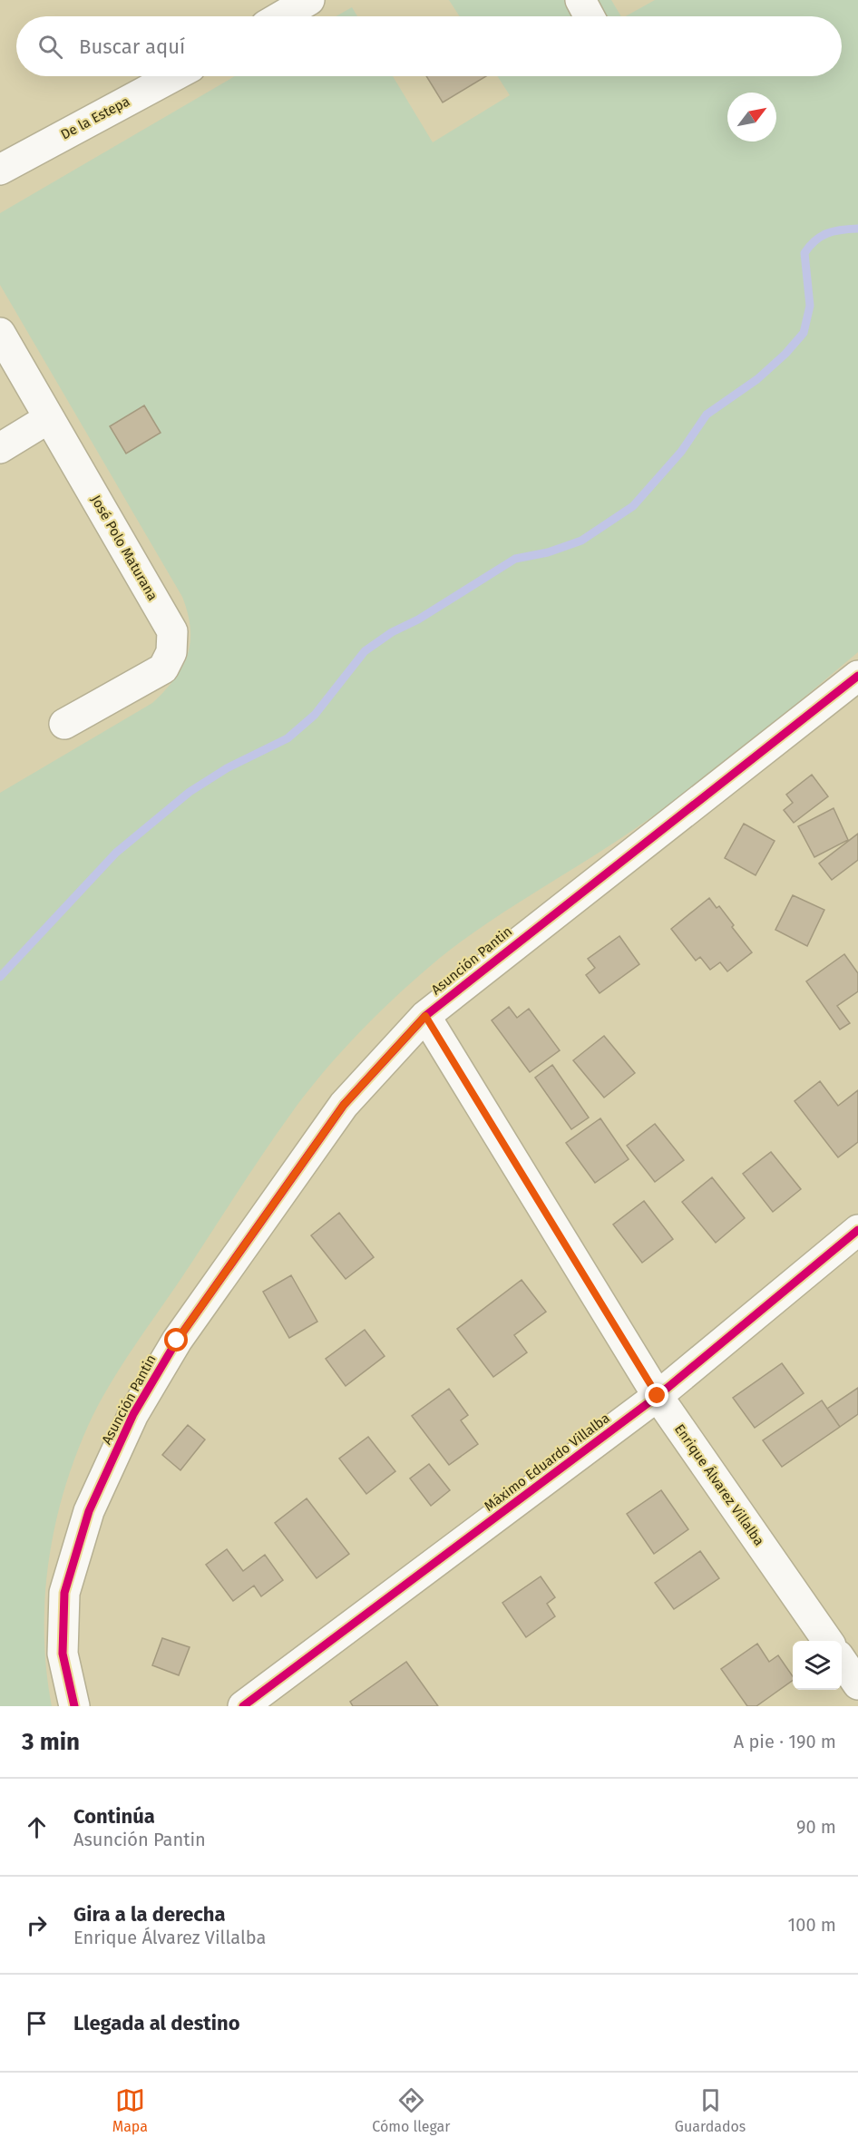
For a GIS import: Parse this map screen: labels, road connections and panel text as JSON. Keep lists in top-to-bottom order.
{
  "streets": {
    "street": [
      "De la Estepa",
      "José Polo Maturana",
      "Asunción Pantin",
      "Máximo Eduardo Villalba",
      "Enrique Álvarez Villalba"
    ]
  },
  "crossings": [
    ["Asunción Pantin", "Enrique Álvarez Villalba"],
    ["Máximo Eduardo Villalba", "Enrique Álvarez Villalba"]
  ],
  "north": "top right",
  "page": {
    "search": "Buscar aquí",
    "heading": ["3 min", "A pie · 190 m"],
    "list": [
      ["Continúa", "Asunción Pantin", "90 m"],
      ["Gira a la derecha", "Enrique Álvarez Villalba", "100 m"],
      "Llegada al destino"
    ],
    "nav": ["Mapa", "Cómo llegar", "Guardados"]
  }
}
